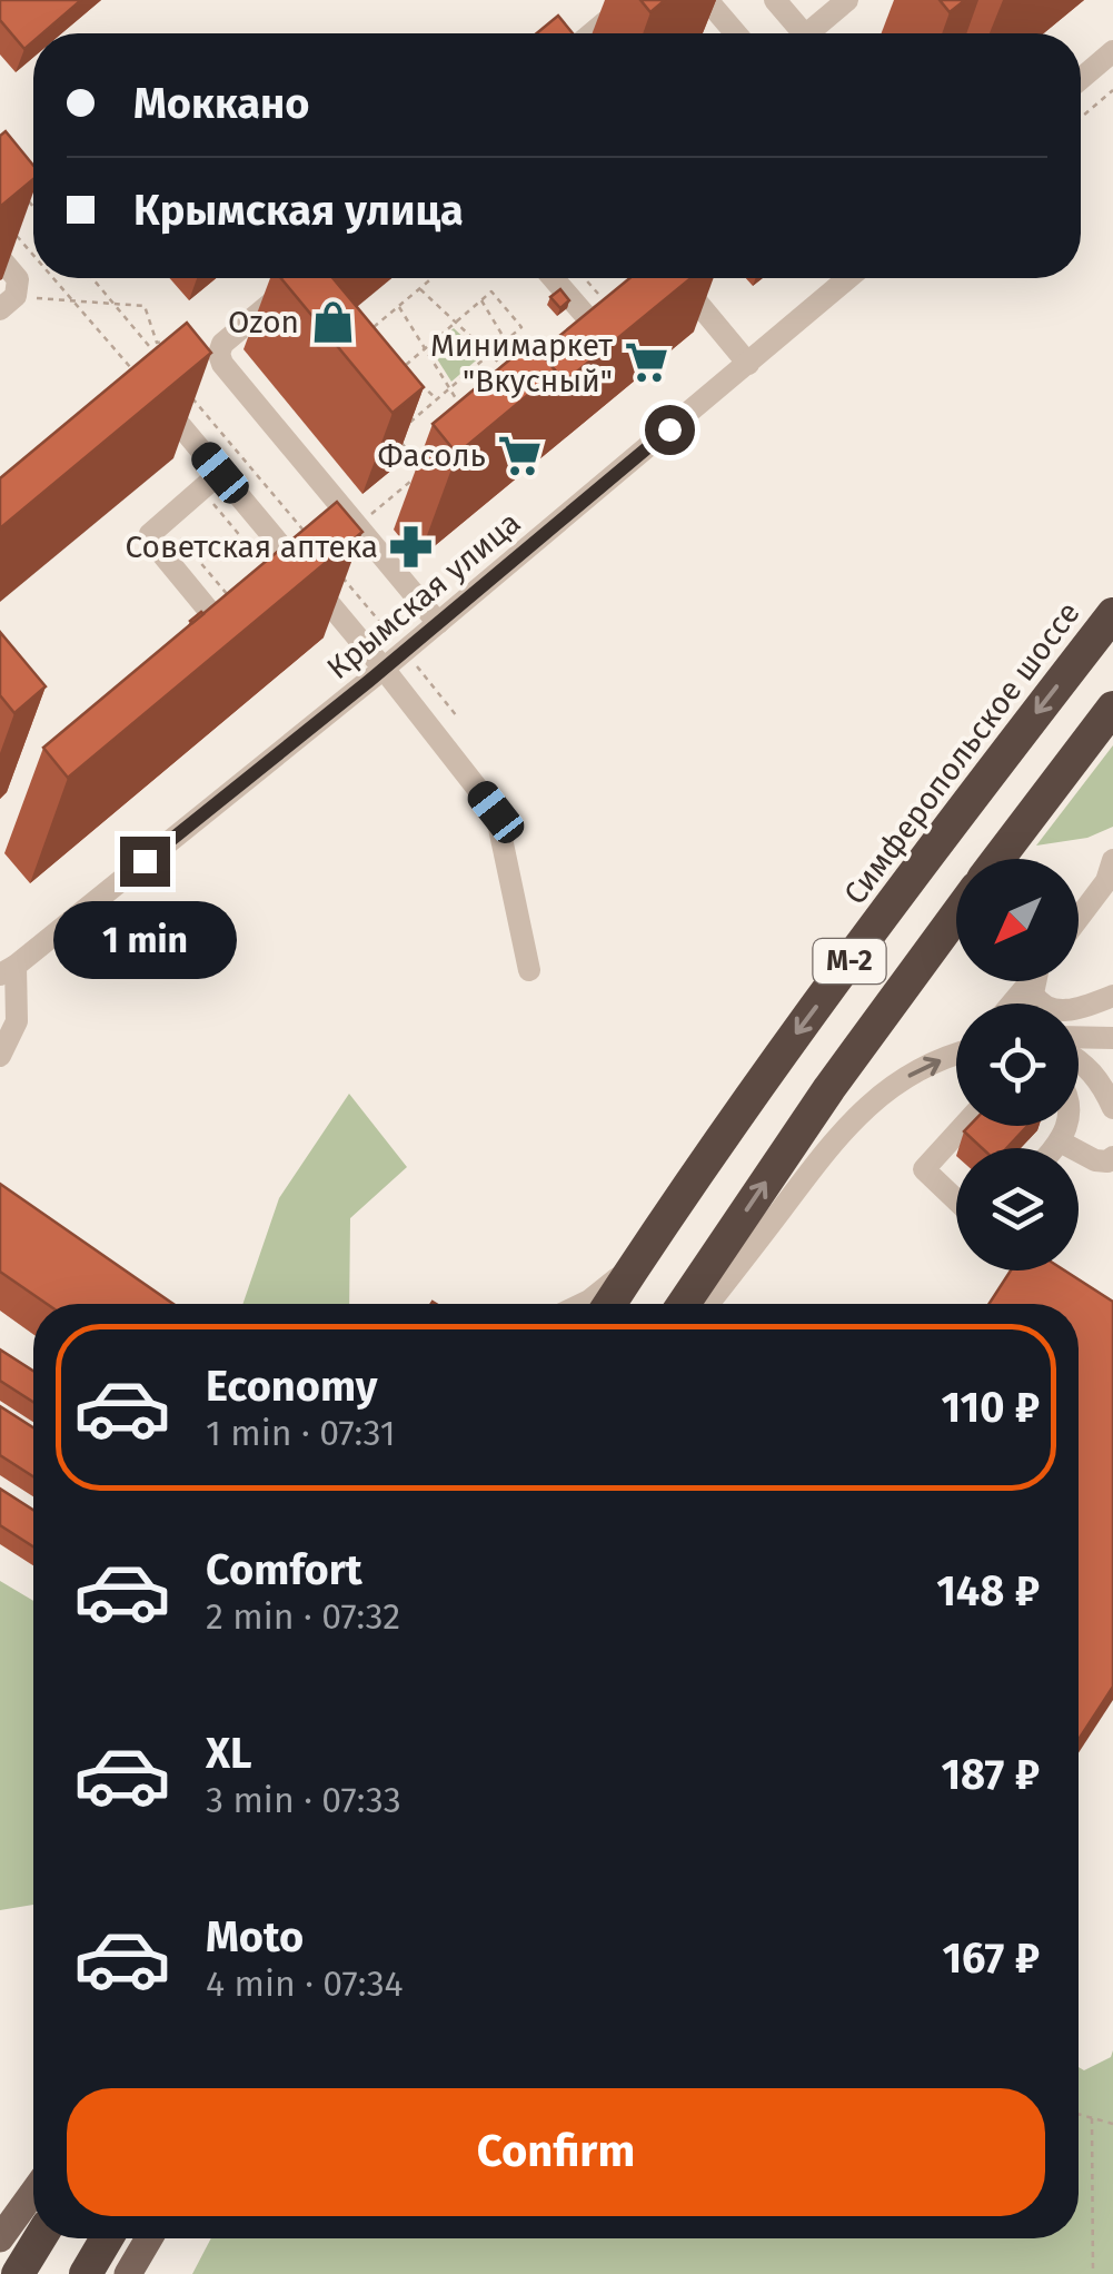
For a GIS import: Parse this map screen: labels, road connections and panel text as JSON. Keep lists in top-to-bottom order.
{
  "streets": {
    "highway": ["Симферопольское шоссе", "М-2"],
    "street": ["Крымская улица"]
  },
  "places": {
    "shop": ["Ozon"],
    "supermarket": ["Минимаркет \"Вкусный\"", "Фасоль"],
    "pharmacy": ["Советская аптека"]
  },
  "north": "bottom left",
  "page": {
    "banner": ["Моккано", "Крымская улица"],
    "bubble": "1 min",
    "list": [
      {
        "name": "Economy",
        "note": "1 min · 07:31",
        "value": "110 ₽"
      },
      {
        "name": "Comfort",
        "note": "2 min · 07:32",
        "value": "148 ₽"
      },
      {
        "name": "XL",
        "note": "3 min · 07:33",
        "value": "187 ₽"
      },
      {
        "name": "Moto",
        "note": "4 min · 07:34",
        "value": "167 ₽"
      }
    ],
    "buttons": "Confirm"
  }
}
